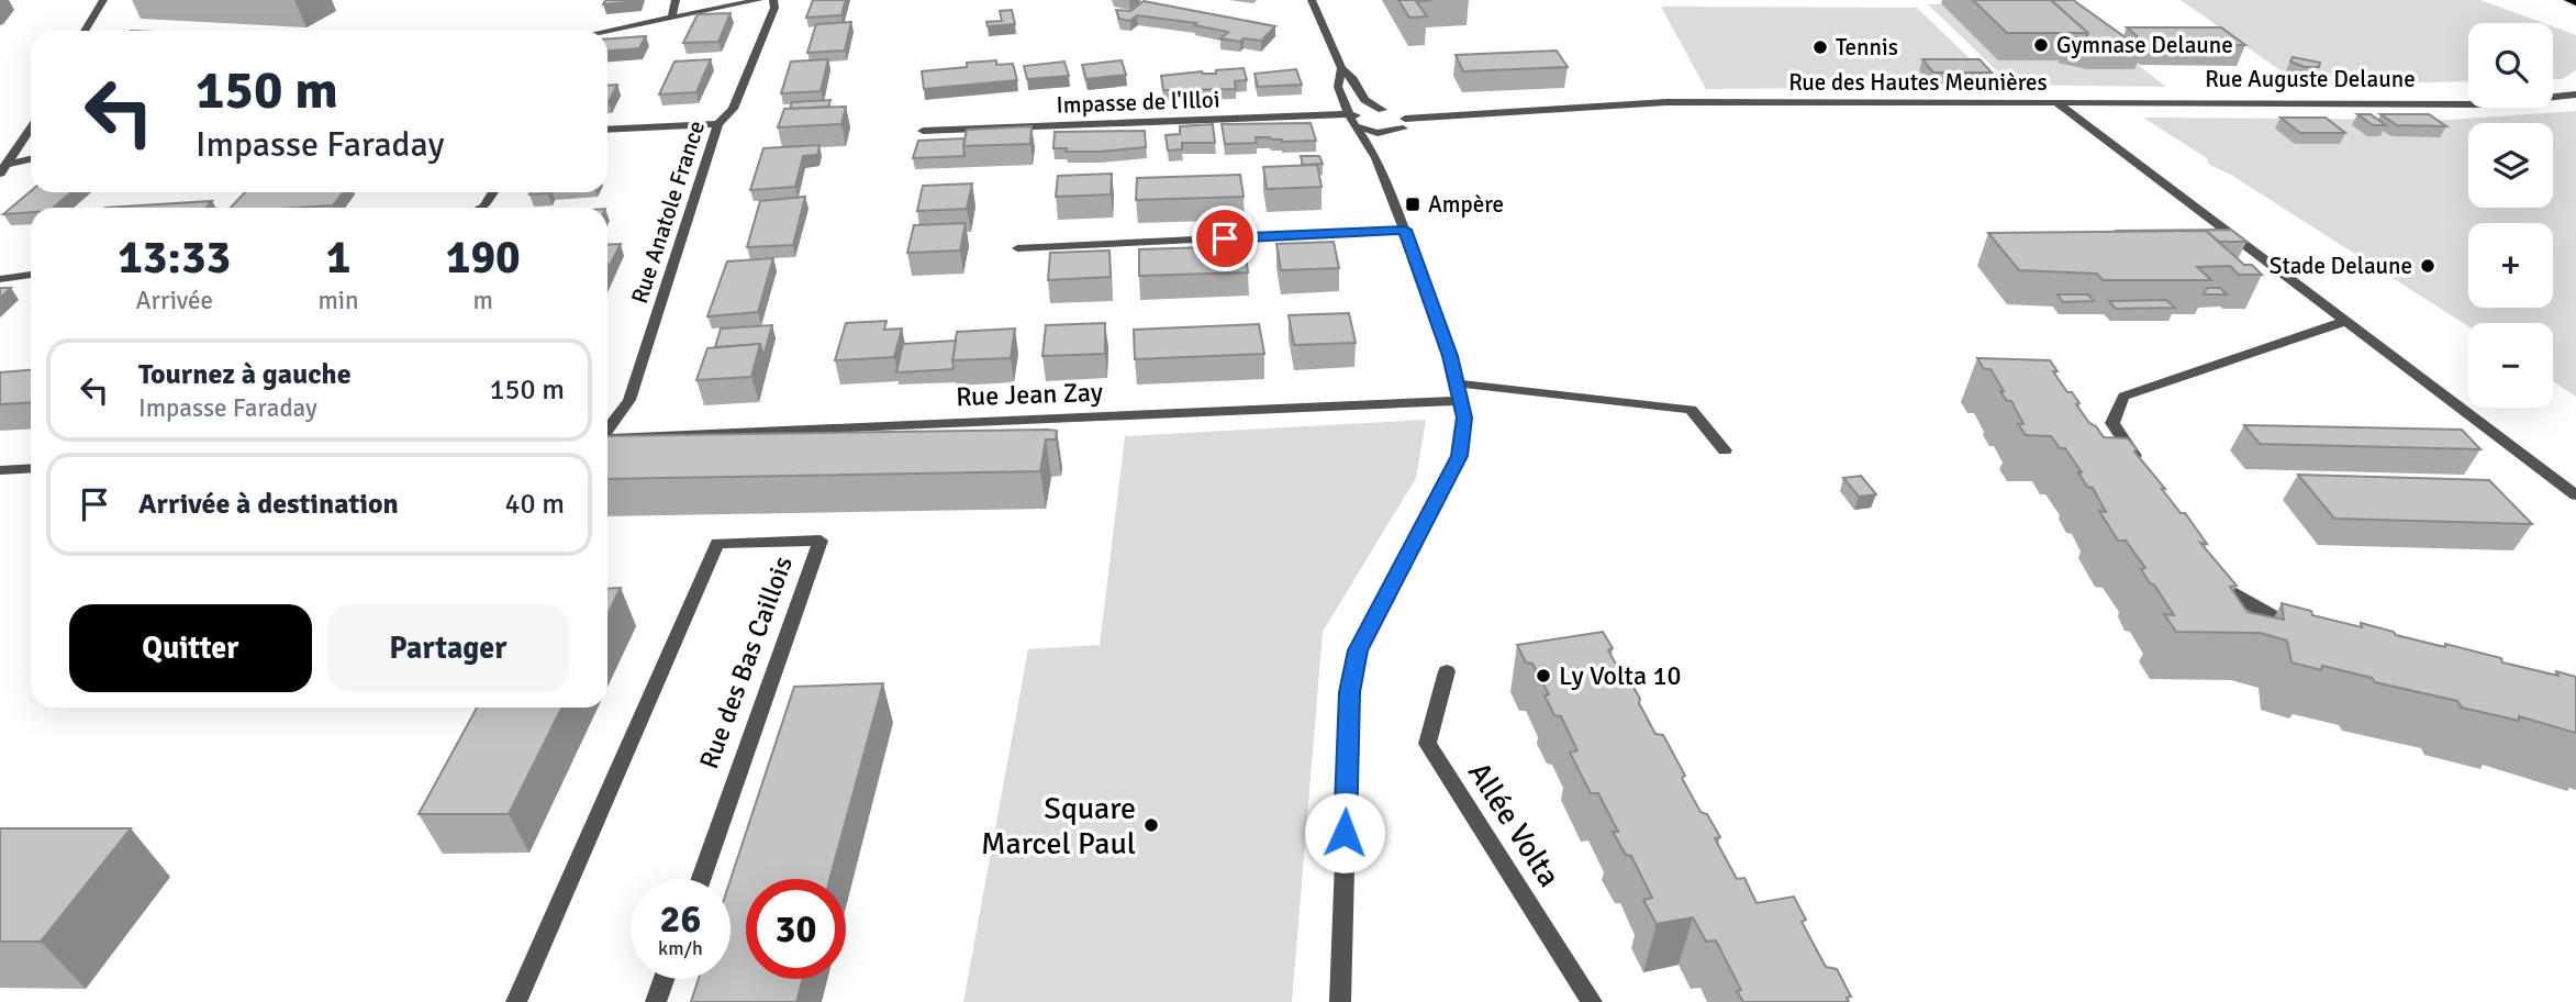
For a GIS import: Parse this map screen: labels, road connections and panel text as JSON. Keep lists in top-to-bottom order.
{
  "streets": {
    "street": [
      "Rue Auguste Delaune",
      "Rue des Hautes Meunières",
      "Impasse de l'Illoi",
      "Rue Anatole France",
      "Rue Jean Zay",
      "Rue des Bas Caillois",
      "Allée Volta"
    ]
  },
  "crossings": [
    ["Rue Auguste Delaune", "Rue des Hautes Meunières"],
    ["Rue des Hautes Meunières", "Impasse de l'Illoi"]
  ],
  "places": {
    "other": [
      "Gymnase Delaune",
      "Tennis",
      "Stade Delaune",
      "Ly Volta 10",
      "Square Marcel Paul"
    ],
    "transit": ["Ampère"]
  },
  "page": {
    "map_buttons": ["+", "−"],
    "turn": ["150 m", "Impasse Faraday"],
    "eta": [
      "13:33",
      "Arrivée",
      "1",
      "min",
      "190",
      "m"
    ],
    "list": [
      {
        "name": "Tournez à gauche",
        "note": "Impasse Faraday",
        "value": "150 m"
      },
      {
        "name": "Arrivée à destination",
        "value": "40 m"
      }
    ],
    "buttons": ["Quitter", "Partager"],
    "speed": "26 km/h",
    "limit": "30"
  }
}
